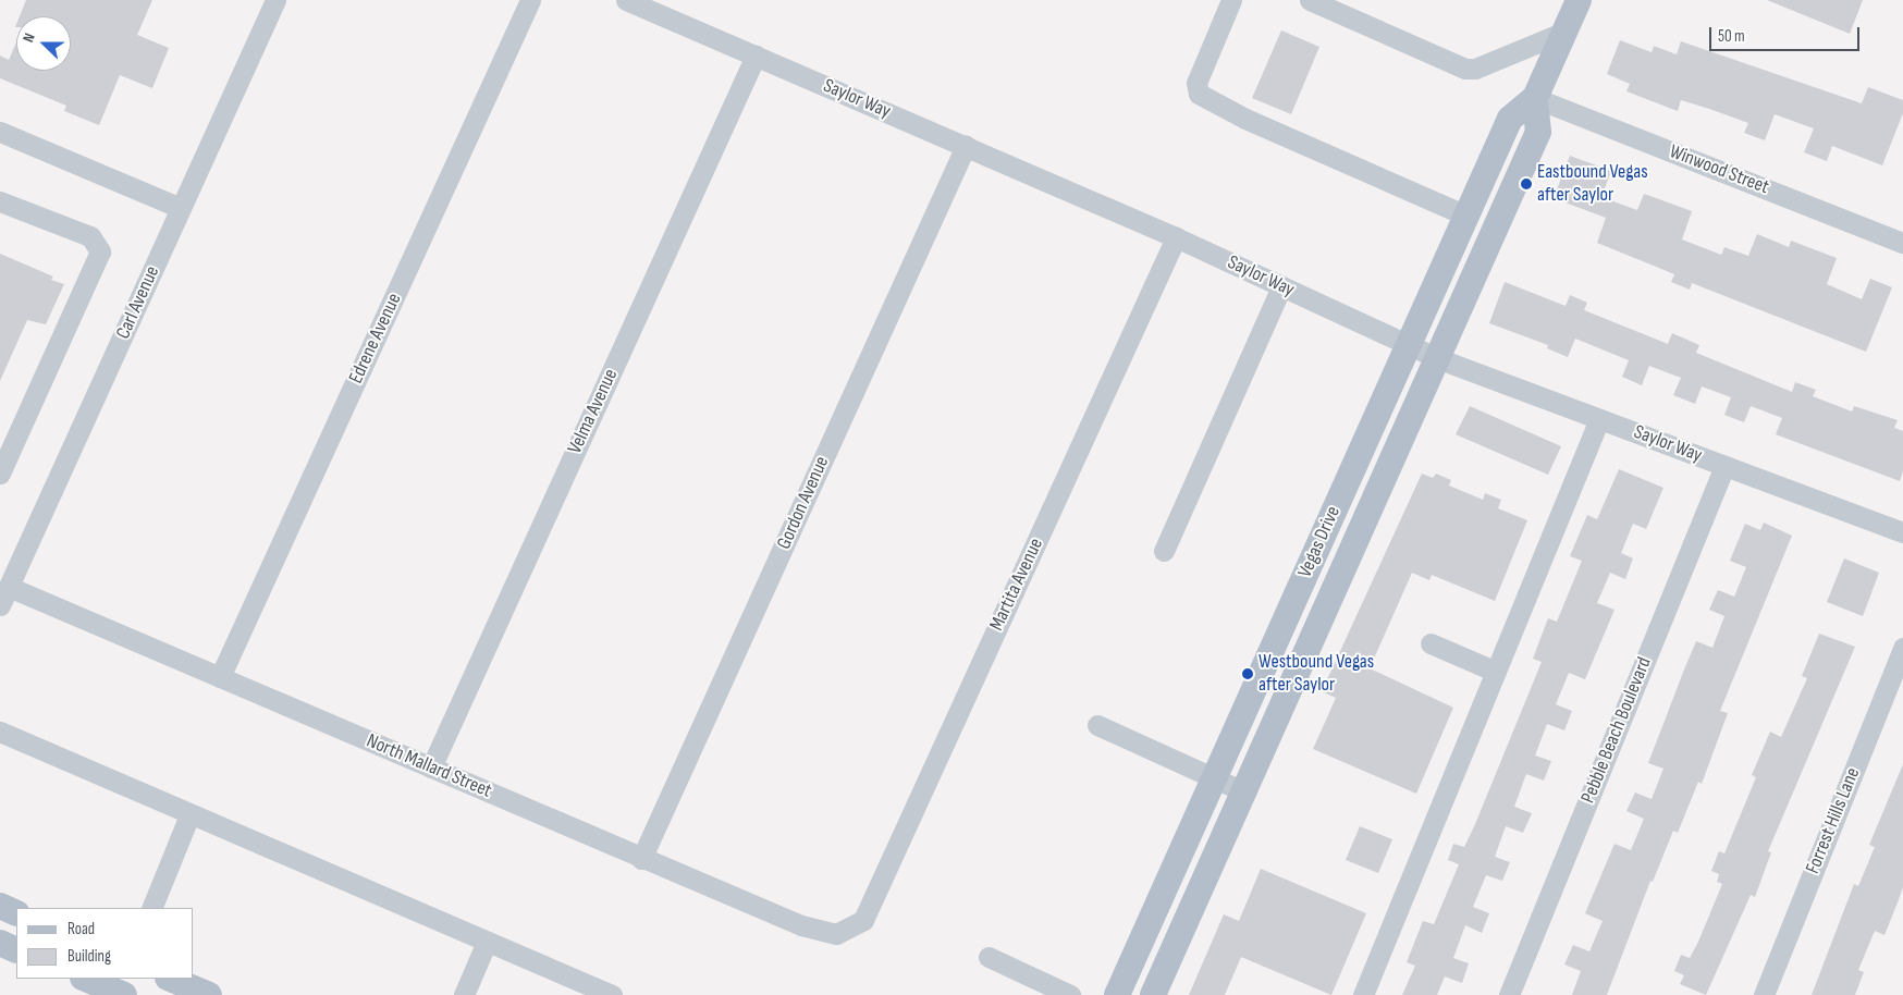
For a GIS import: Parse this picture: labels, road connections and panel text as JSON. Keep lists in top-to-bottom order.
{
  "streets": {
    "main road": ["Vegas Drive"],
    "street": [
      "Saylor Way",
      "Winwood Street",
      "Carl Avenue",
      "Edrene Avenue",
      "Velma Avenue",
      "Gordon Avenue",
      "Martita Avenue",
      "Pebble Beach Boulevard",
      "North Mallard Street",
      "Forrest Hills Lane"
    ]
  },
  "crossings": [
    ["Saylor Way", "Velma Avenue"],
    ["Saylor Way", "Gordon Avenue"],
    ["Saylor Way", "Vegas Drive"],
    ["Saylor Way", "Martita Avenue"],
    ["Saylor Way", "Pebble Beach Boulevard"],
    ["Winwood Street", "Vegas Drive"],
    ["Carl Avenue", "North Mallard Street"],
    ["Edrene Avenue", "North Mallard Street"],
    ["Velma Avenue", "North Mallard Street"],
    ["Gordon Avenue", "North Mallard Street"],
    ["Martita Avenue", "North Mallard Street"]
  ],
  "places": ["Eastbound Vegas after Saylor", "Westbound Vegas after Saylor"],
  "legend": ["Road", "Building"],
  "scale_bar": "50 m",
  "north": "left"
}
